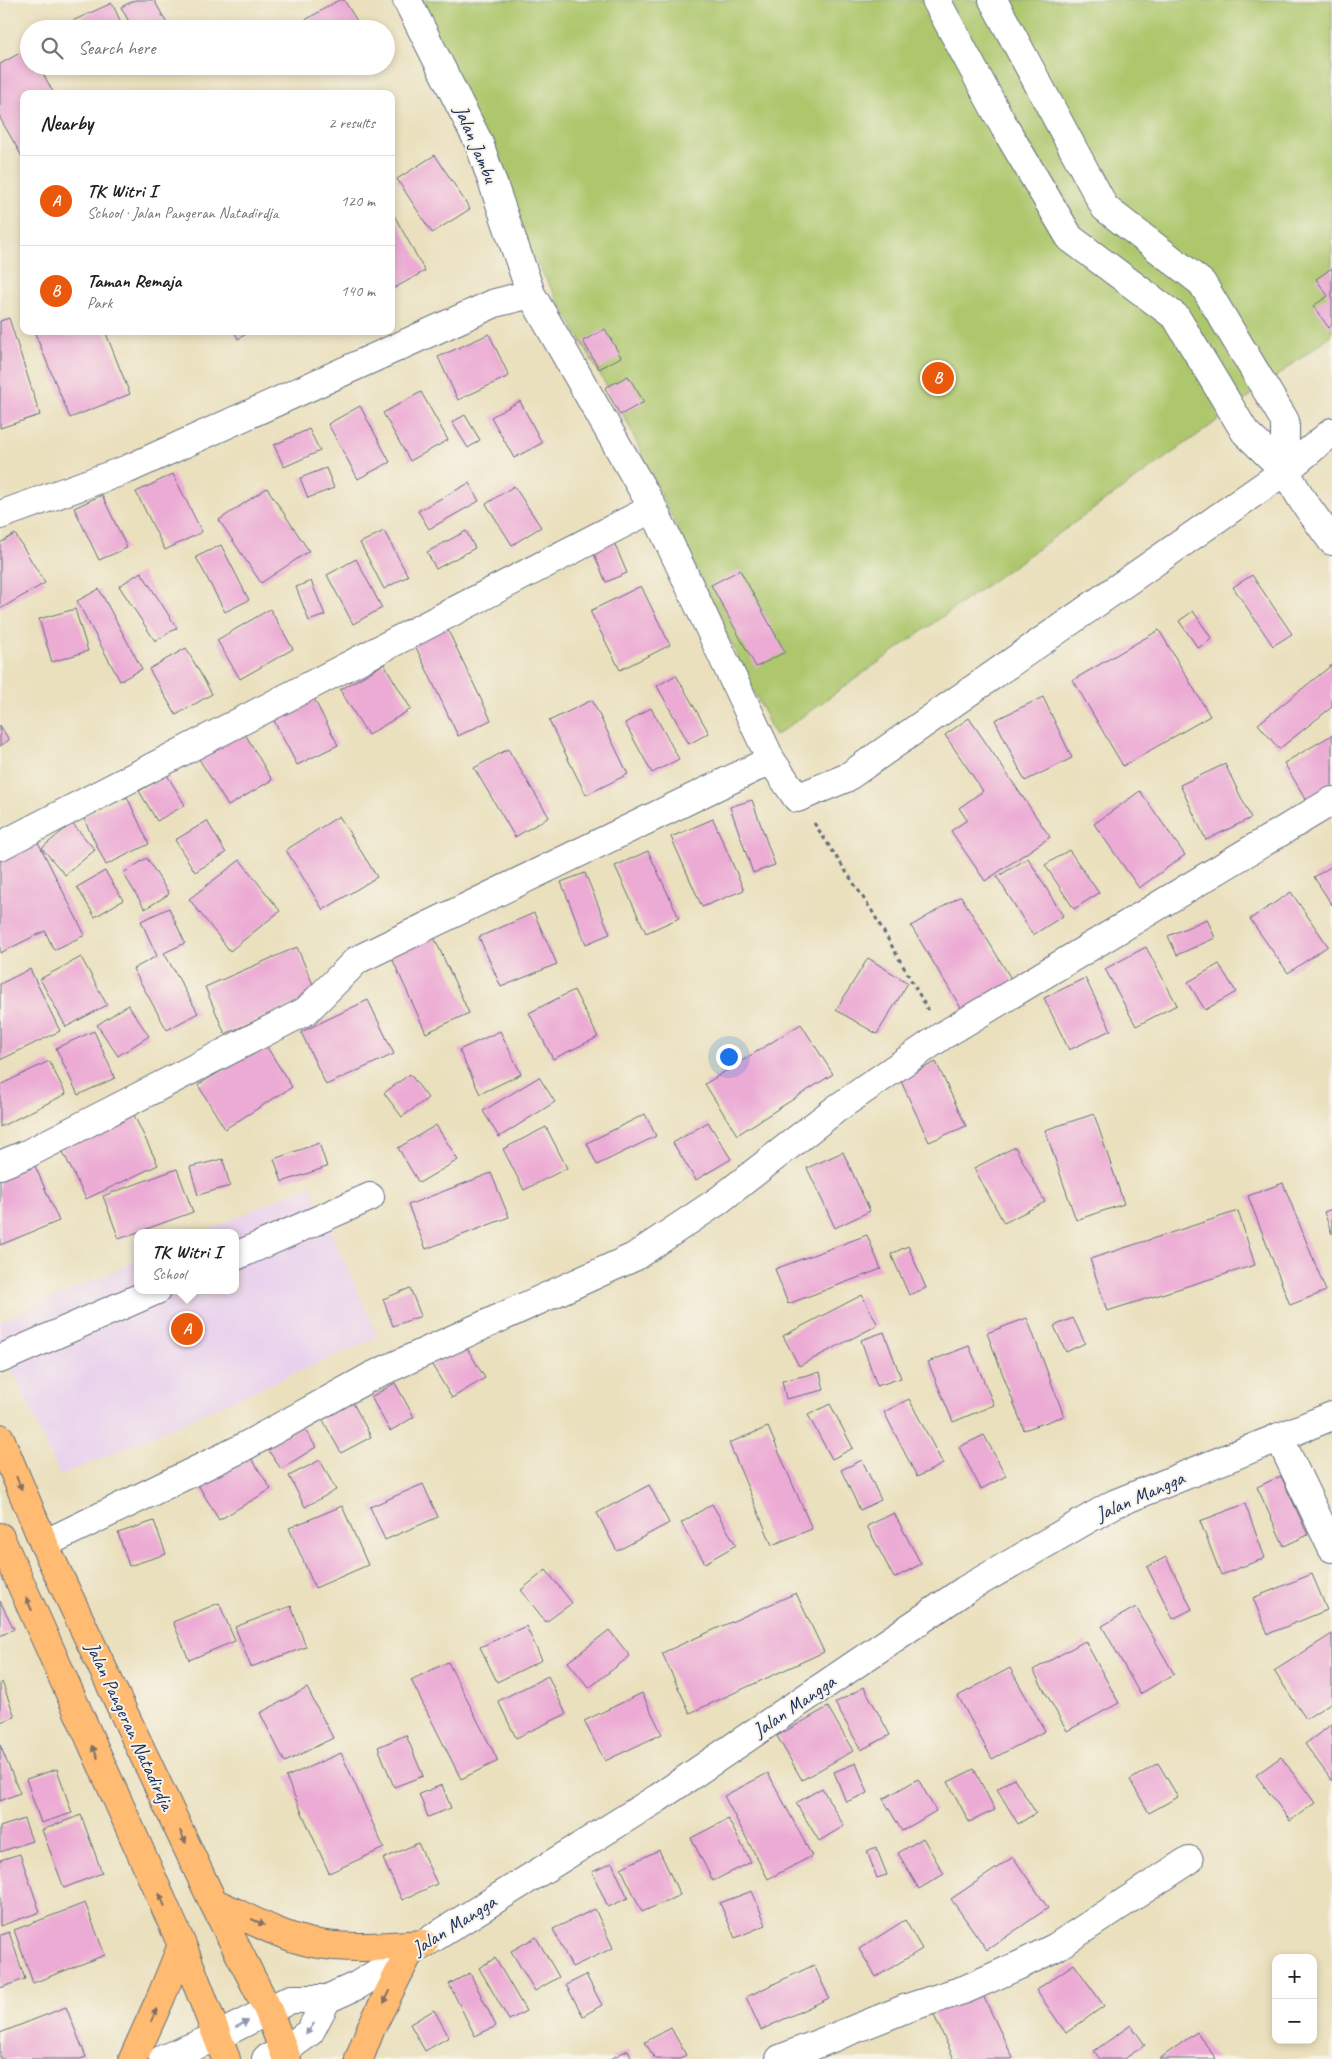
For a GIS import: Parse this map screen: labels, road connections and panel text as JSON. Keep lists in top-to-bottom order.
{
  "streets": {
    "main road": ["Jalan Pangeran Natadirdja"],
    "street": ["Jalan Jambu", "Jalan Mangga"]
  },
  "crossings": [
    ["Jalan Mangga", "Jalan Pangeran Natadirdja"]
  ],
  "page": {
    "search": "Search here",
    "heading": ["Nearby", "2 results"],
    "list": [
      {
        "mark": "A",
        "name": "TK Witri I",
        "note": "School · Jalan Pangeran Natadirdja",
        "value": "120 m"
      },
      {
        "mark": "B",
        "name": "Taman Remaja",
        "note": "Park",
        "value": "140 m"
      }
    ],
    "pins": ["B", "A"],
    "popup": ["TK Witri I", "School"],
    "map_buttons": ["+", "−"]
  }
}
